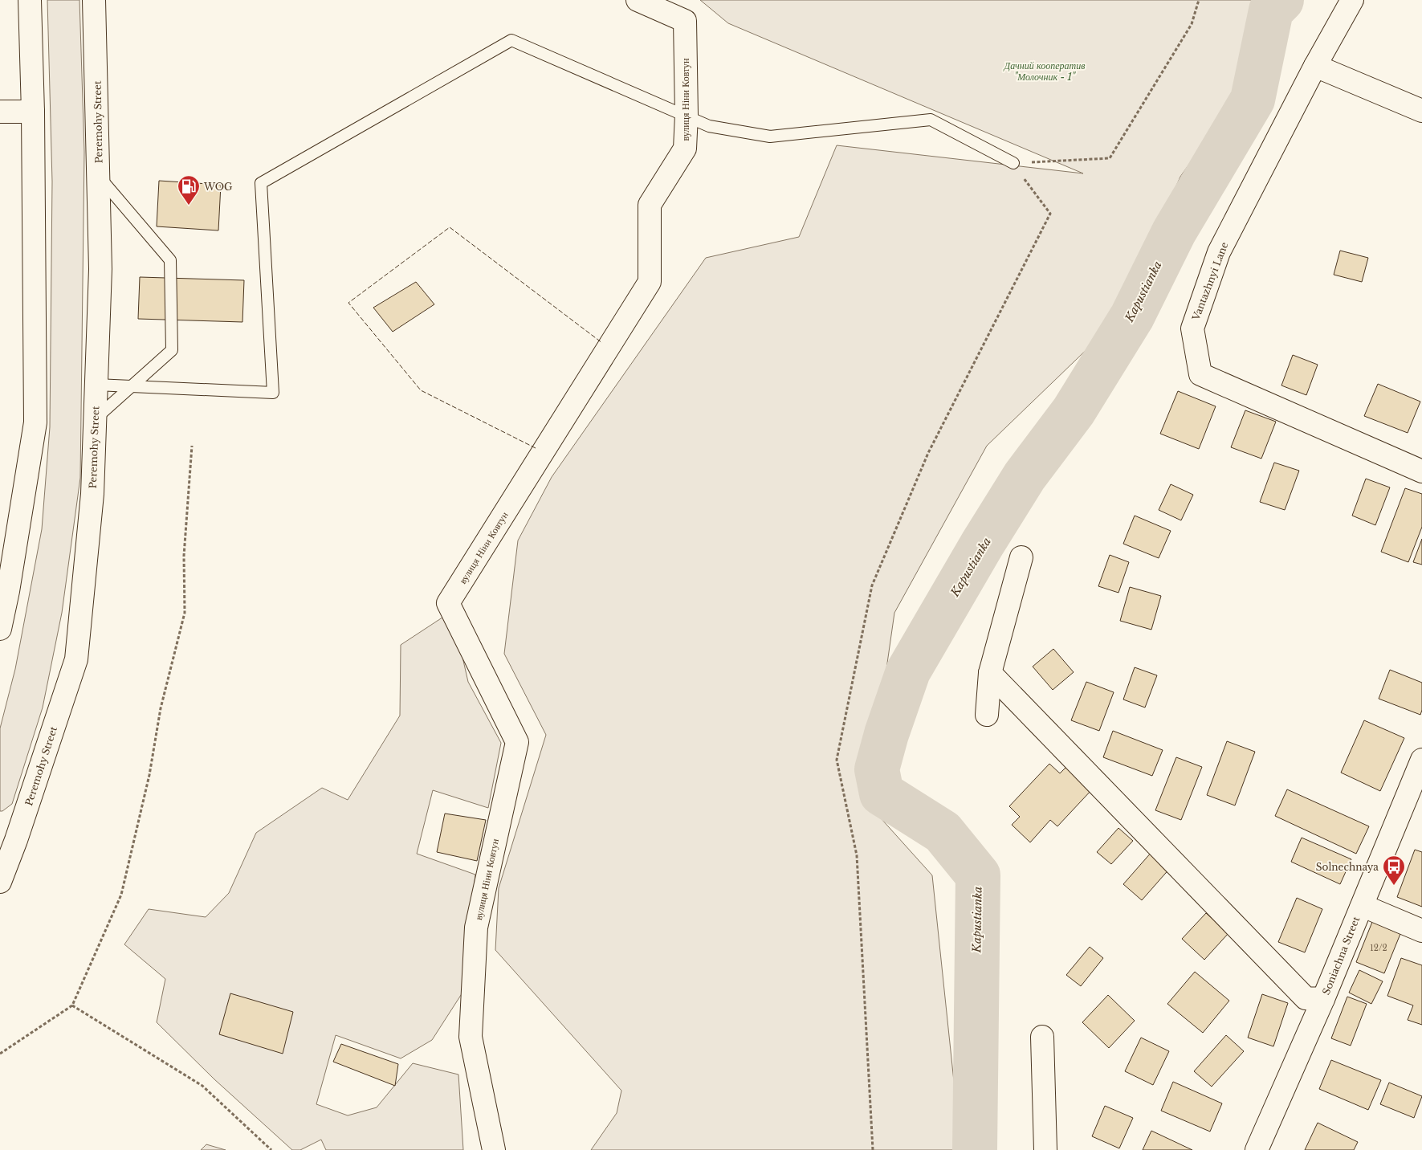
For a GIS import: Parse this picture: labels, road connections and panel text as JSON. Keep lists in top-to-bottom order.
{
  "streets": {
    "street": [
      "вулиця Ніни Ковтун",
      "Peremohy Street",
      "Vantazhnyi Lane",
      "Soniachna Street"
    ]
  },
  "water": ["Kapustianka"],
  "parks": ["Дачний кооператив \"Молочник - 1\""],
  "places": {
    "fuel station": ["WOG"],
    "bus stop": ["Solnechnaya"]
  },
  "house_numbers": ["12/2"]
}
